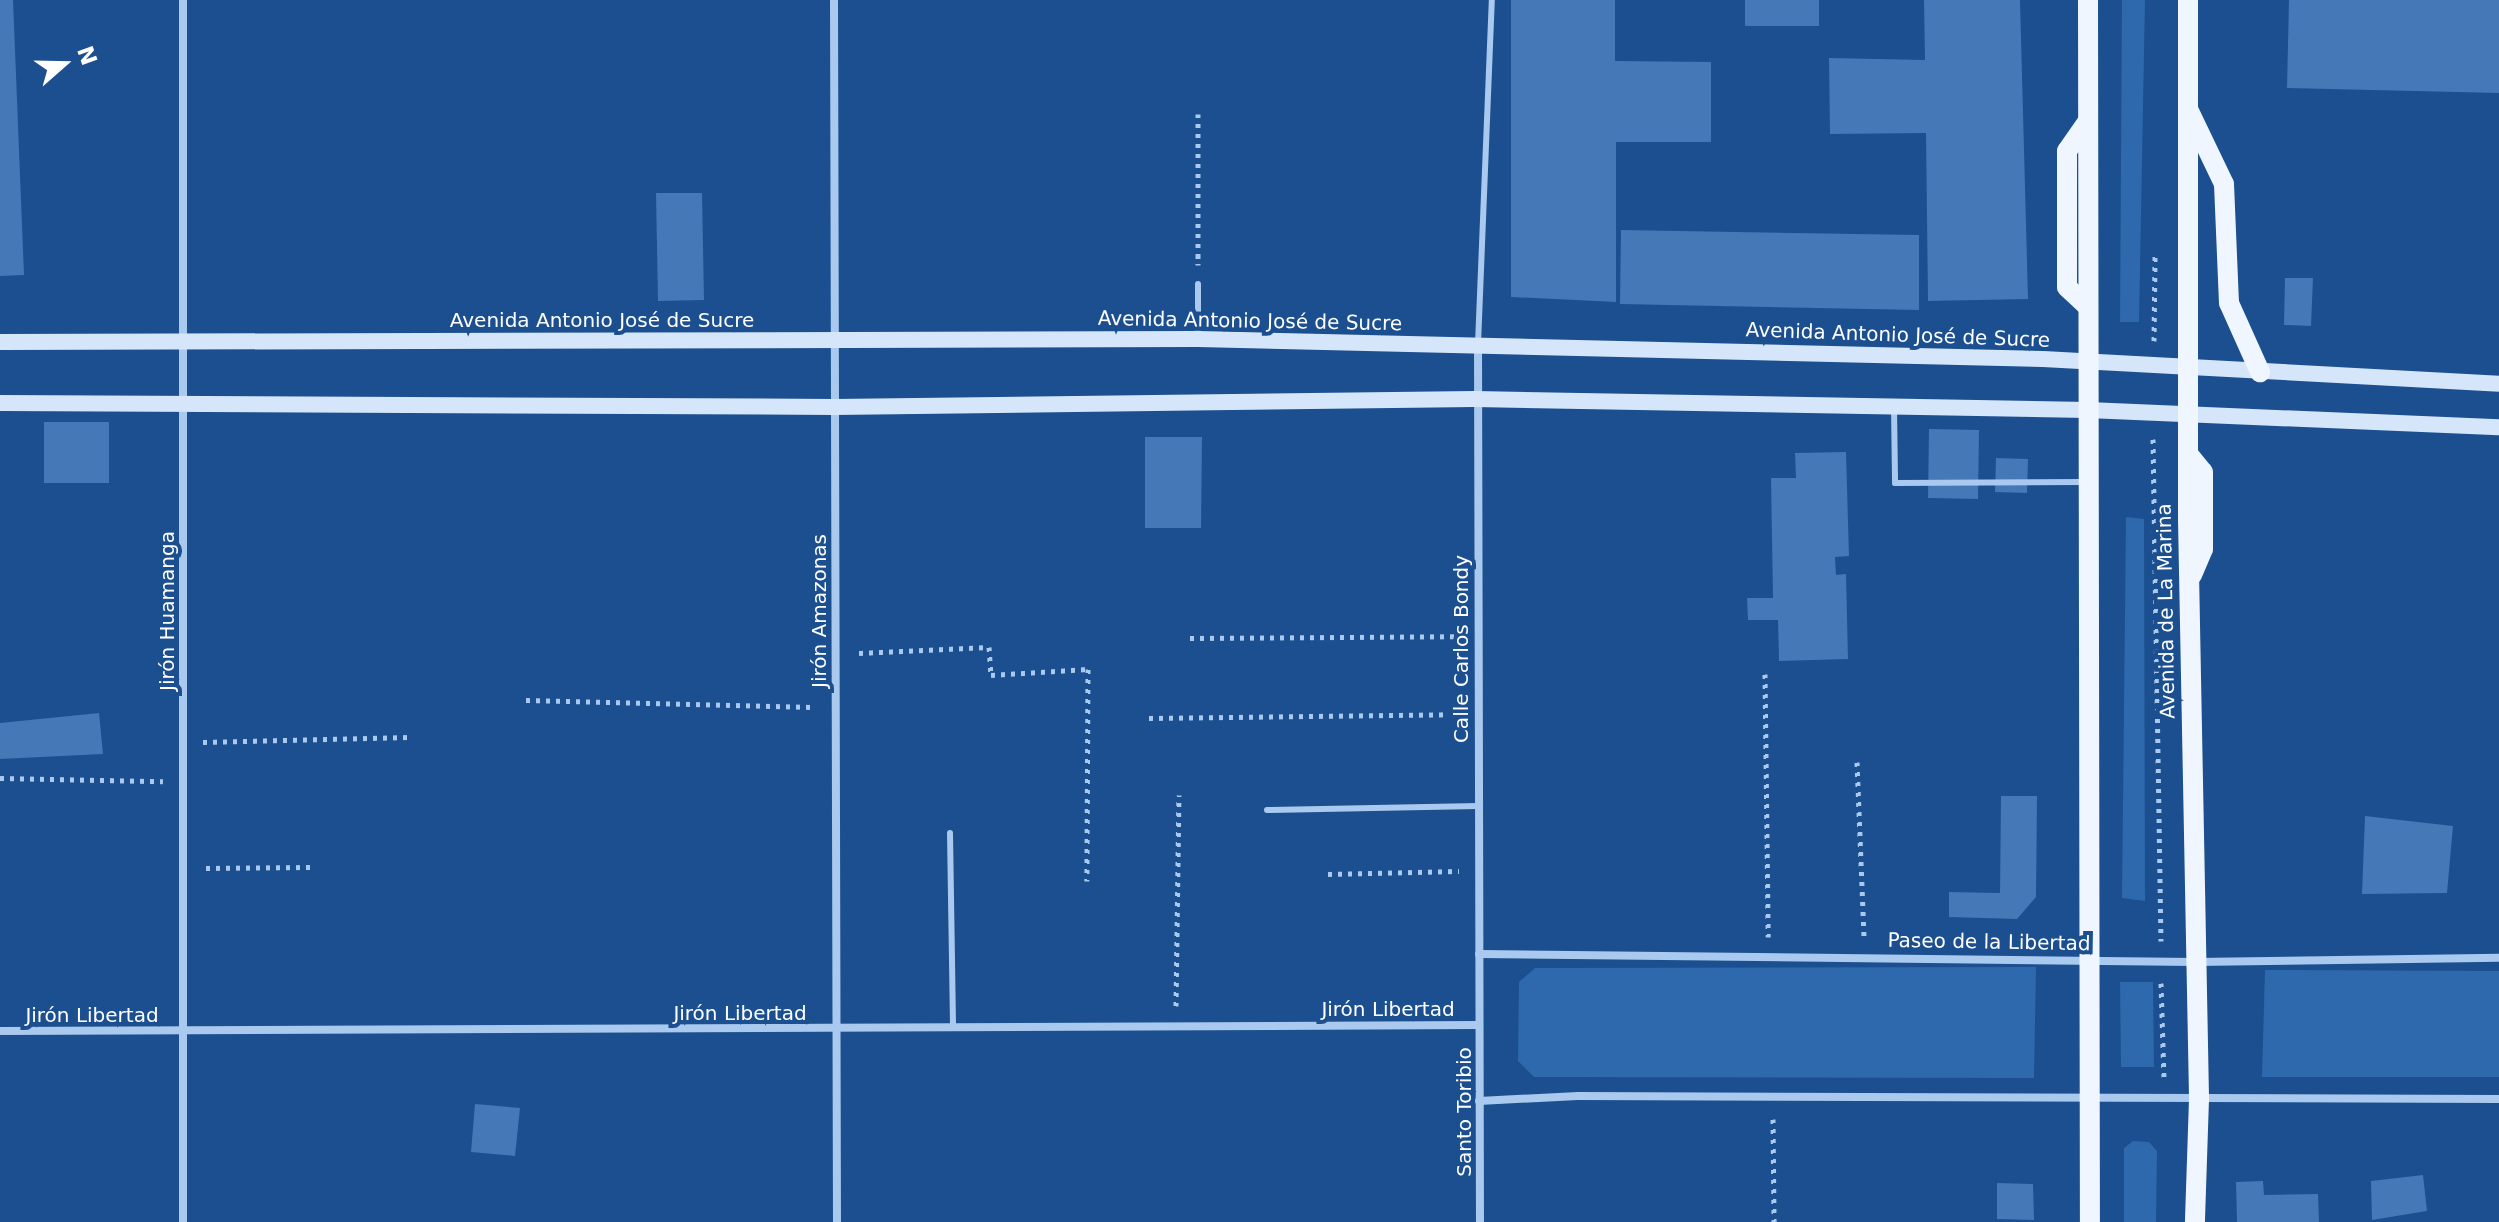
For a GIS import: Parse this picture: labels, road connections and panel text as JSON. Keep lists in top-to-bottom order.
{
  "streets": {
    "main road": ["Avenida Antonio José de Sucre", "Avenida de La Marina"],
    "street": [
      "Jirón Huamanga",
      "Jirón Amazonas",
      "Calle Carlos Bondy",
      "Paseo de la Libertad",
      "Jirón Libertad",
      "Santo Toribio"
    ]
  },
  "crossings": [
    ["Avenida Antonio José de Sucre", "Jirón Huamanga"],
    ["Avenida Antonio José de Sucre", "Jirón Amazonas"],
    ["Avenida Antonio José de Sucre", "Avenida de La Marina"],
    ["Avenida Antonio José de Sucre", "Calle Carlos Bondy"],
    ["Jirón Huamanga", "Jirón Libertad"],
    ["Jirón Amazonas", "Jirón Libertad"],
    ["Avenida de La Marina", "Paseo de la Libertad"],
    ["Calle Carlos Bondy", "Paseo de la Libertad"],
    ["Calle Carlos Bondy", "Santo Toribio"],
    ["Paseo de la Libertad", "Santo Toribio"],
    ["Jirón Libertad", "Santo Toribio"]
  ],
  "north": "right"
}
